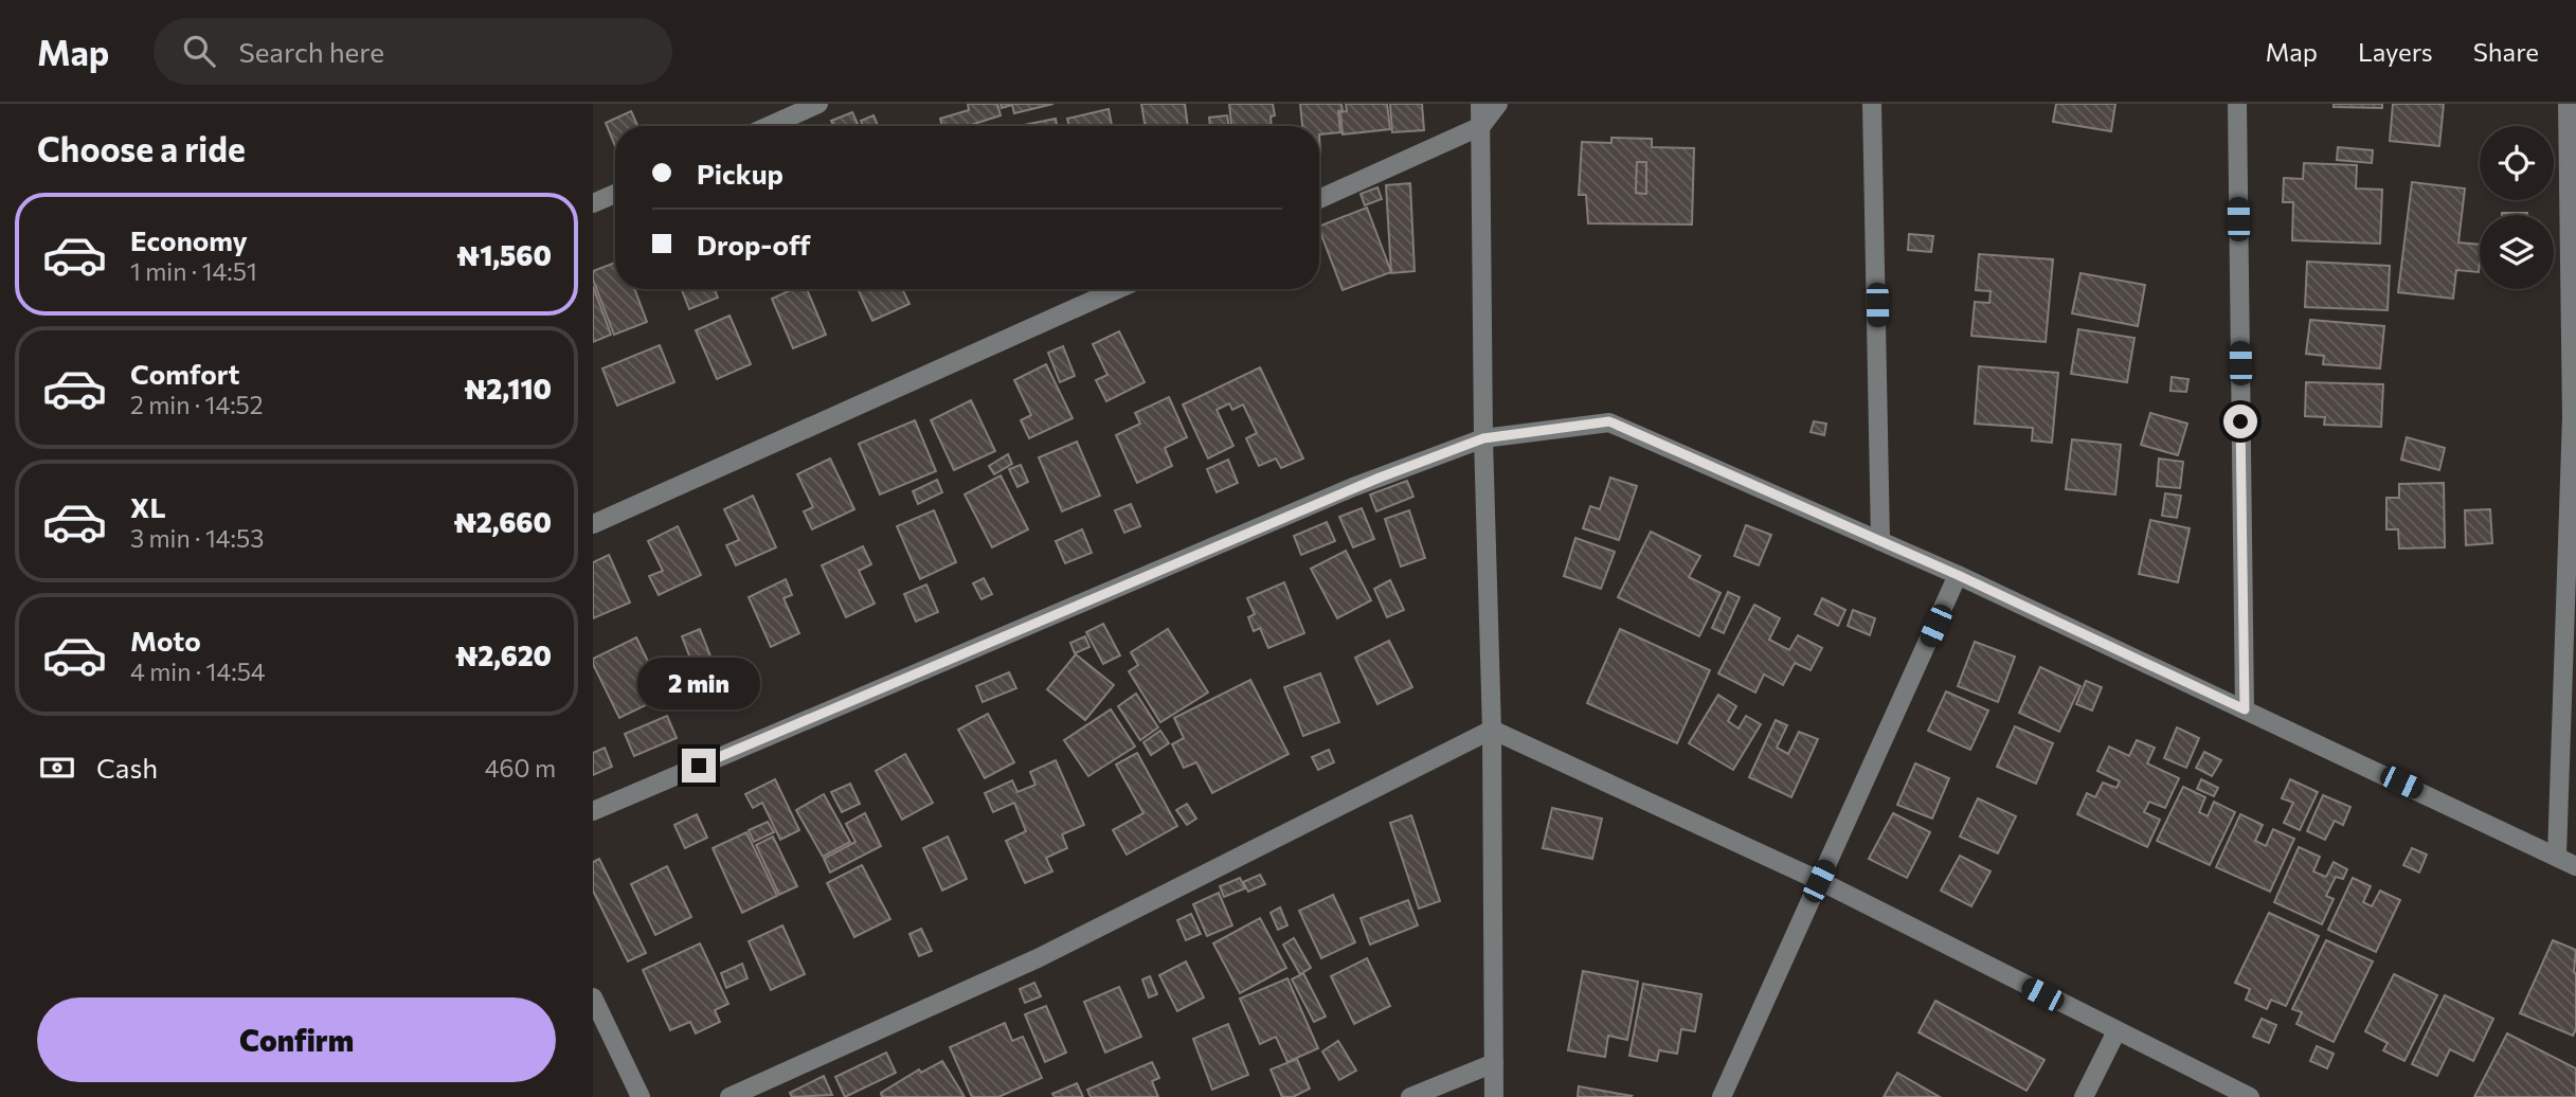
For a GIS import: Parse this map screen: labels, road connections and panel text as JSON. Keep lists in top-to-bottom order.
{
  "page": {
    "header": "Map",
    "search": "Search here",
    "nav": ["Map", "Layers", "Share"],
    "heading": "Choose a ride",
    "banner": ["Pickup", "Drop-off"],
    "list": [
      {
        "name": "Economy",
        "note": "1 min · 14:51",
        "value": "₦1,560"
      },
      {
        "name": "Comfort",
        "note": "2 min · 14:52",
        "value": "₦2,110"
      },
      {
        "name": "XL",
        "note": "3 min · 14:53",
        "value": "₦2,660"
      },
      {
        "name": "Moto",
        "note": "4 min · 14:54",
        "value": "₦2,620"
      }
    ],
    "bubble": "2 min",
    "pay": ["Cash", "460 m"],
    "buttons": "Confirm"
  }
}
